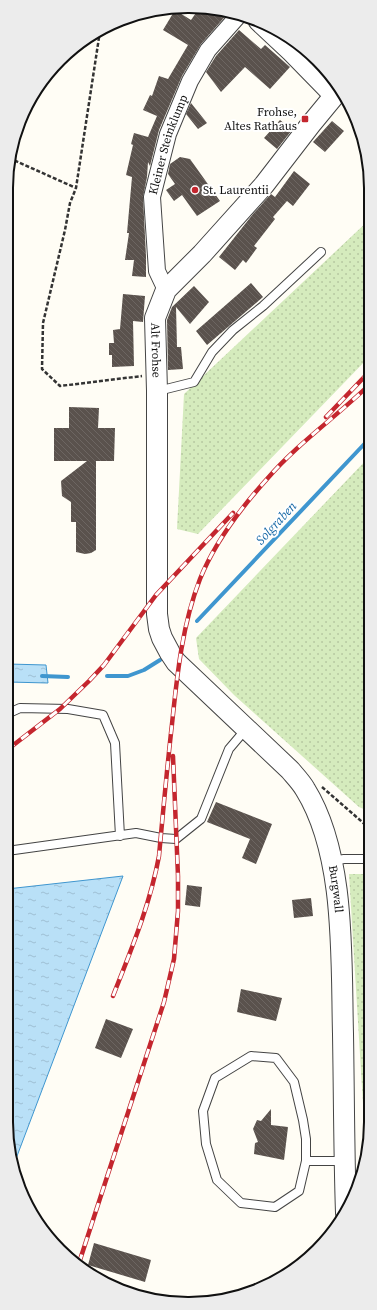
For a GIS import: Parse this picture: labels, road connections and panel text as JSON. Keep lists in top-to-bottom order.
{
  "streets": {
    "street": ["Kleiner Steinklump", "Alt Frohse", "Burgwall"]
  },
  "crossings": [
    ["Kleiner Steinklump", "Alt Frohse"],
    ["Alt Frohse", "Burgwall"]
  ],
  "water": ["Solgraben"],
  "places": {
    "transit": ["Frohse, Altes Rathaus"],
    "other": ["St. Laurentii"]
  }
}
